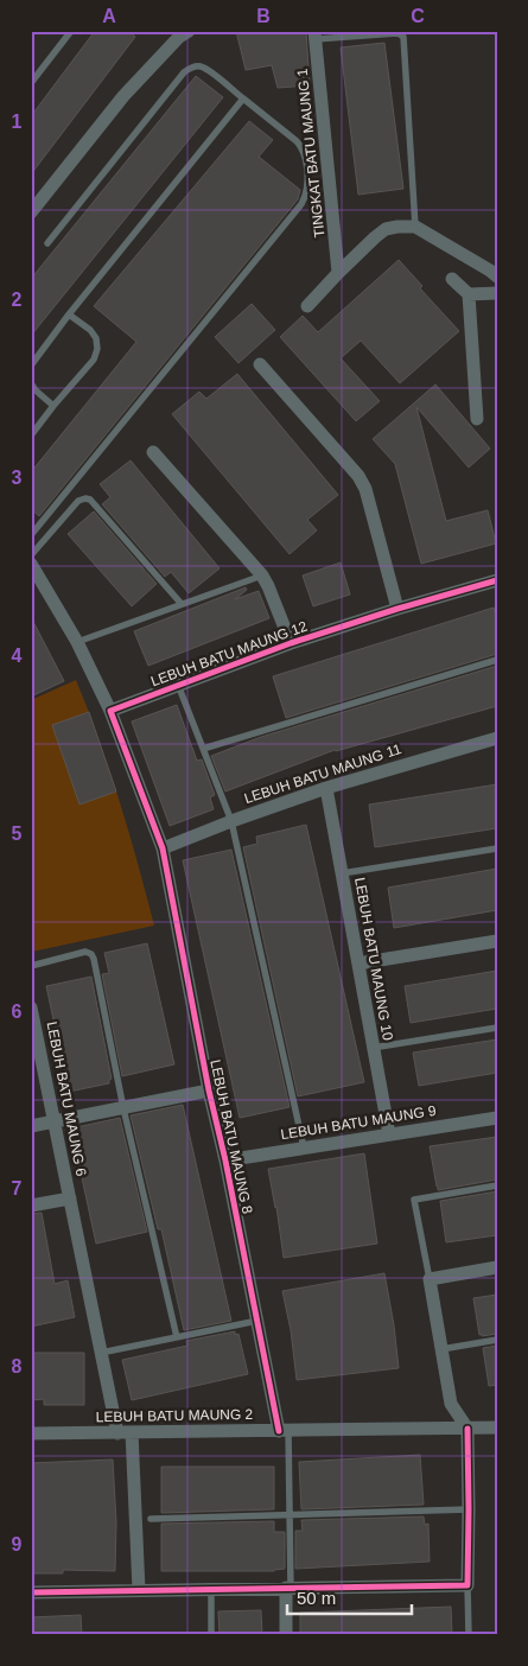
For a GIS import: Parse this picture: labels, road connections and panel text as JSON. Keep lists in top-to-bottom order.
{
  "streets": {
    "street": [
      "TINGKAT BATU MAUNG 1",
      "LEBUH BATU MAUNG 12",
      "LEBUH BATU MAUNG 11",
      "LEBUH BATU MAUNG 10",
      "LEBUH BATU MAUNG 6",
      "LEBUH BATU MAUNG 9",
      "LEBUH BATU MAUNG 8",
      "LEBUH BATU MAUNG 2"
    ]
  },
  "crossings": [
    ["LEBUH BATU MAUNG 11", "LEBUH BATU MAUNG 10"],
    ["LEBUH BATU MAUNG 11", "LEBUH BATU MAUNG 8"],
    ["LEBUH BATU MAUNG 10", "LEBUH BATU MAUNG 9"],
    ["LEBUH BATU MAUNG 6", "LEBUH BATU MAUNG 2"],
    ["LEBUH BATU MAUNG 9", "LEBUH BATU MAUNG 8"],
    ["LEBUH BATU MAUNG 8", "LEBUH BATU MAUNG 2"]
  ],
  "scale_bar": "50 m",
  "grid": {
    "columns": ["A", "B", "C"],
    "rows": [
      "1",
      "2",
      "3",
      "4",
      "5",
      "6",
      "7",
      "8",
      "9"
    ]
  }
}
